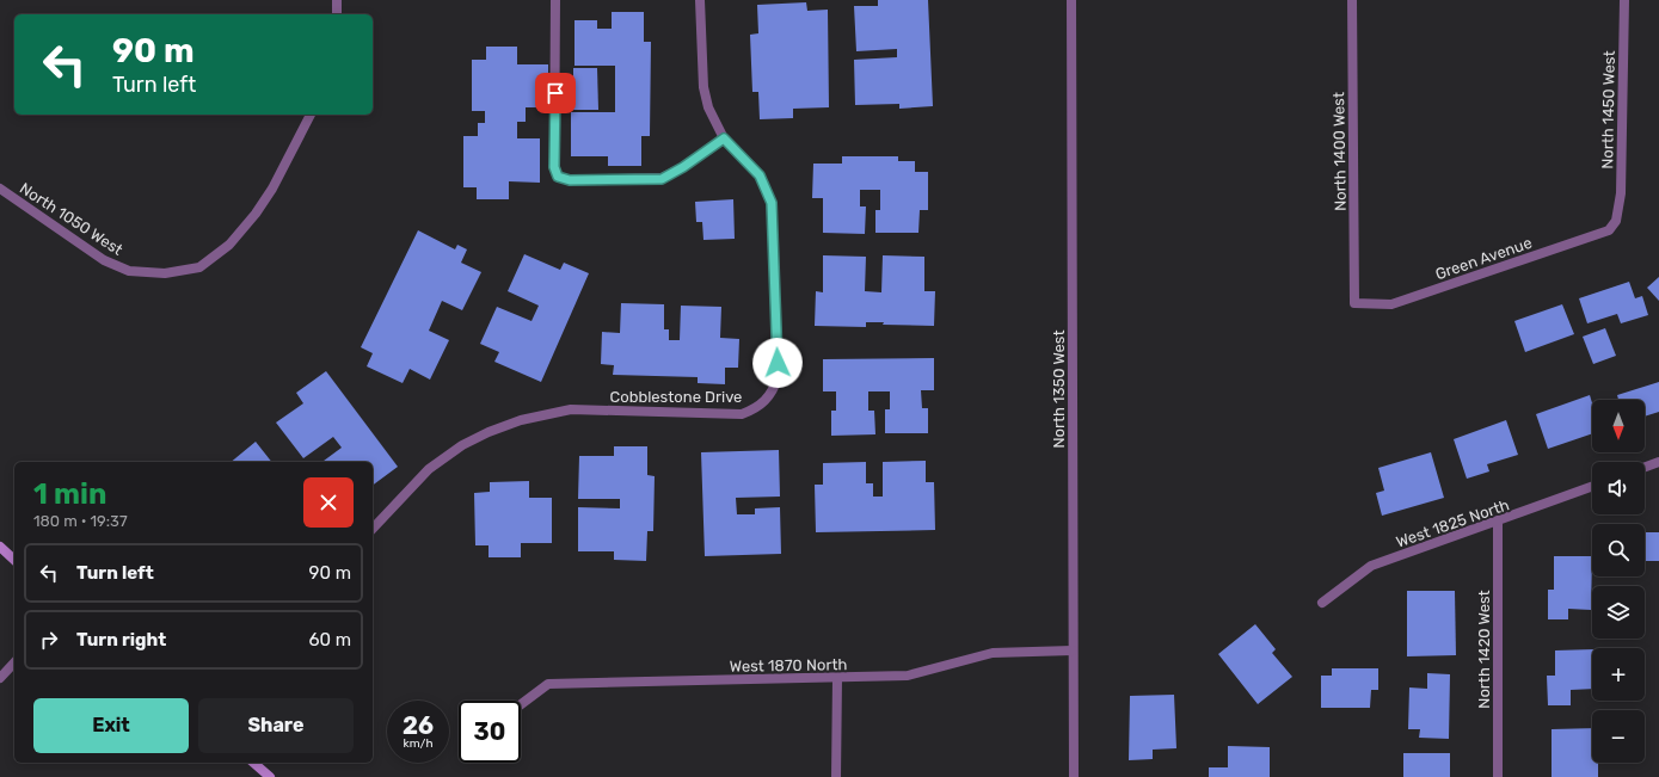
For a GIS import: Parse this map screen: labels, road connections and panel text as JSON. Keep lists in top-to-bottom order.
{
  "streets": {
    "street": [
      "North 1450 West",
      "North 1400 West",
      "North 1050 West",
      "Green Avenue",
      "North 1350 West",
      "Cobblestone Drive",
      "West 1825 North",
      "North 1420 West",
      "West 1870 North"
    ]
  },
  "crossings": [
    ["North 1450 West", "Green Avenue"],
    ["North 1400 West", "Green Avenue"],
    ["North 1350 West", "West 1870 North"],
    ["West 1825 North", "North 1420 West"]
  ],
  "north": "bottom",
  "page": {
    "turn": ["90 m", "Turn left"],
    "map_buttons": ["+", "−"],
    "heading": ["1 min", "180 m · 19:37"],
    "list": [
      {
        "name": "Turn left",
        "value": "90 m"
      },
      {
        "name": "Turn right",
        "value": "60 m"
      }
    ],
    "buttons": ["Exit", "Share"],
    "speed": "26 km/h",
    "limit": "30"
  }
}
